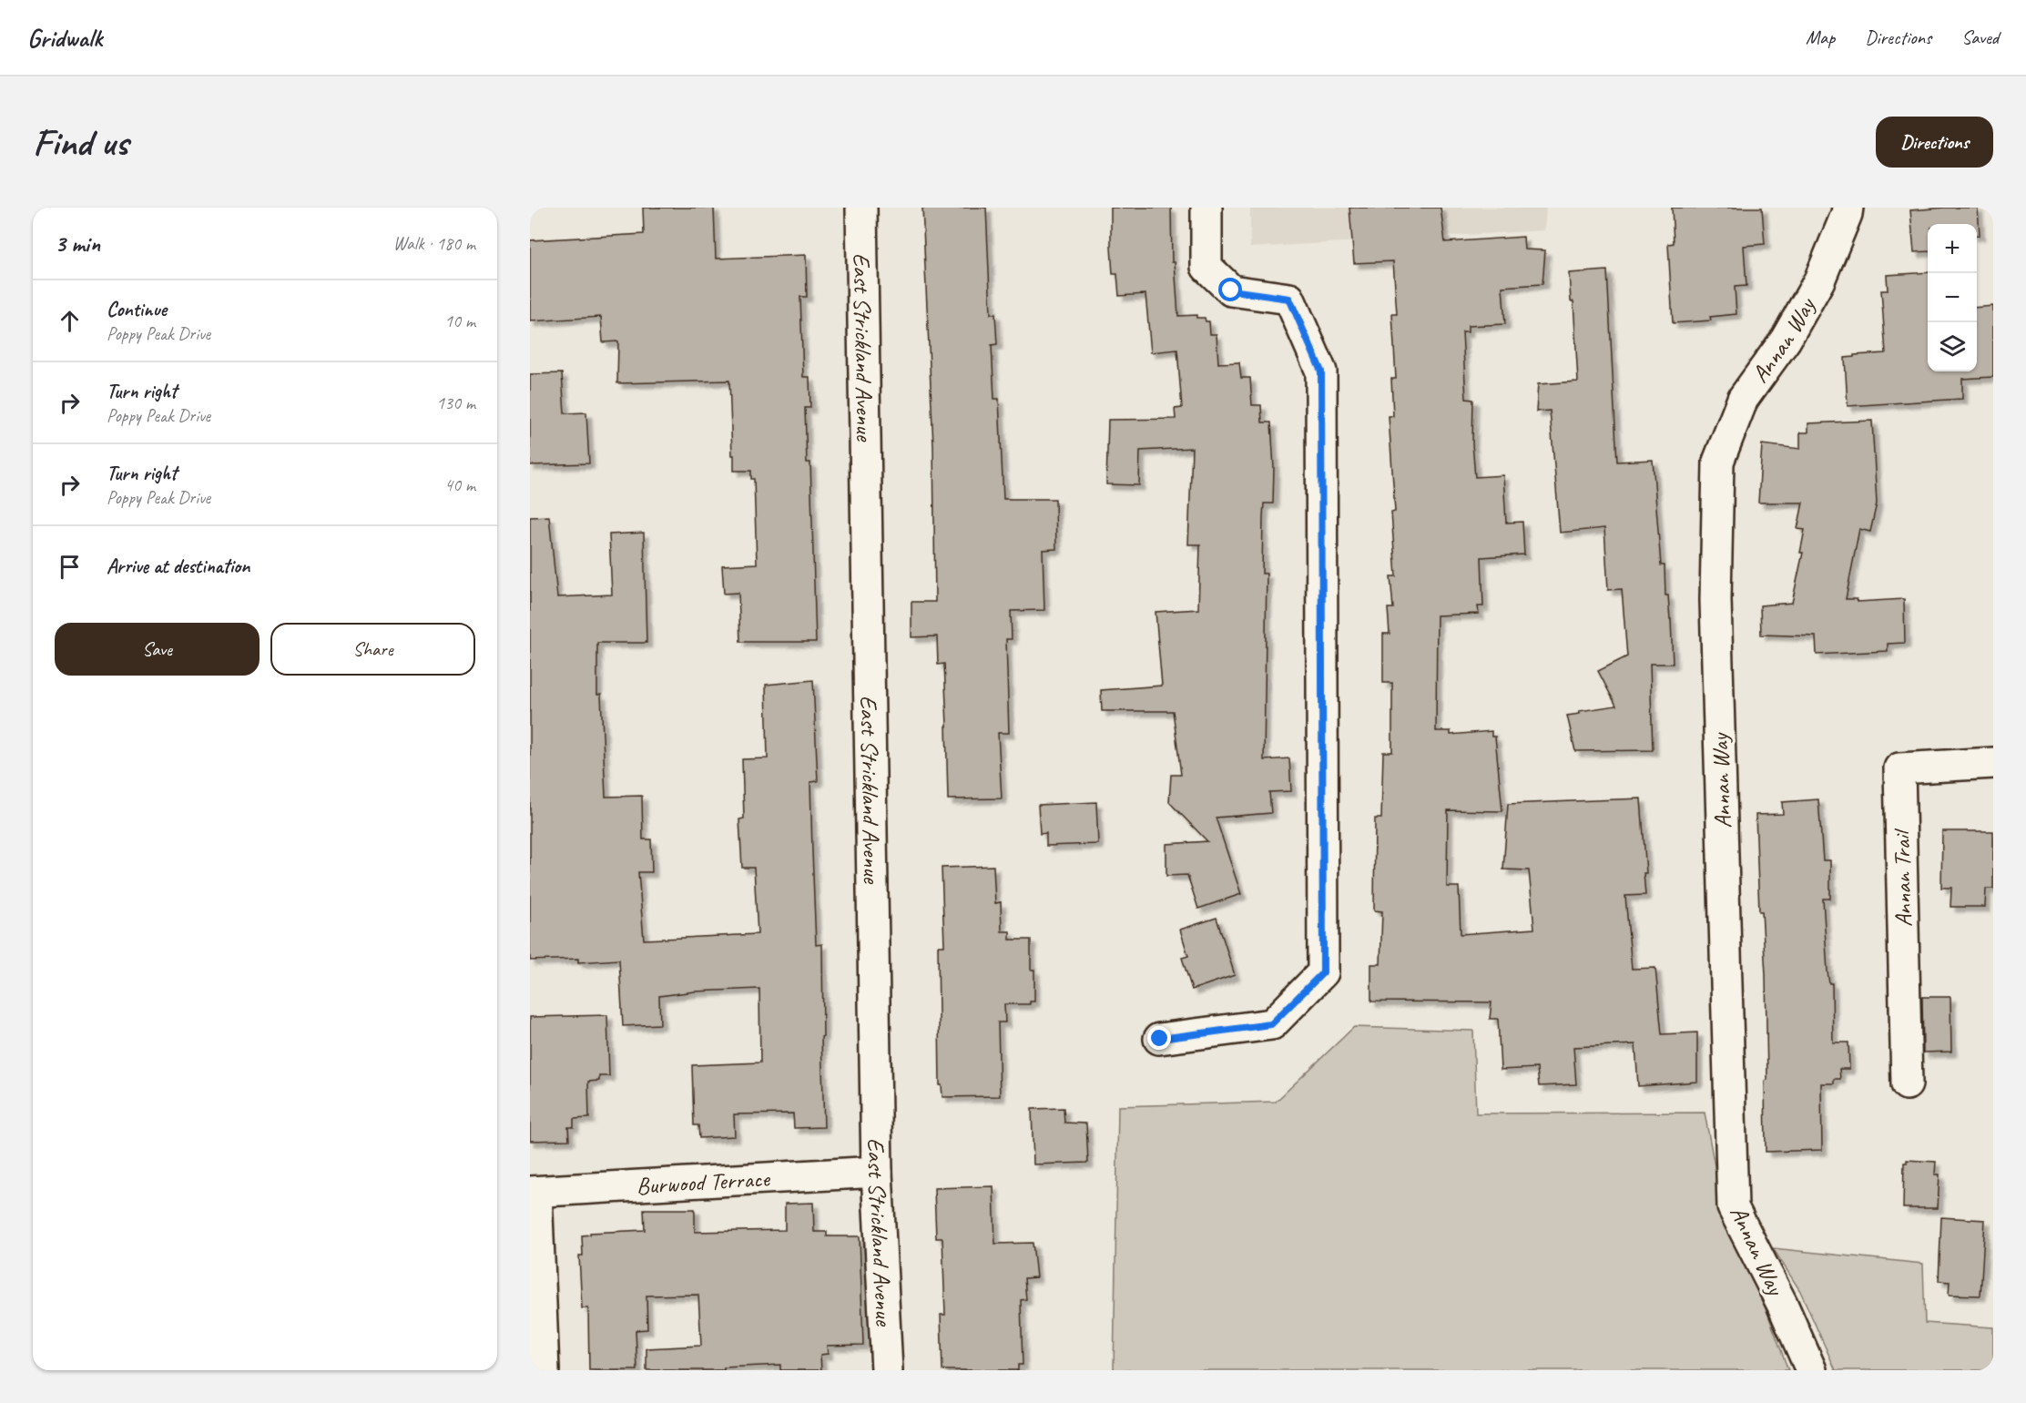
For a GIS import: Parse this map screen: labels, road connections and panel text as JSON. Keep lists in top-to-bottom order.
{
  "streets": {
    "street": [
      "Annan Way",
      "East Strickland Avenue",
      "Annan Trail",
      "Burwood Terrace"
    ]
  },
  "crossings": [
    ["East Strickland Avenue", "Burwood Terrace"]
  ],
  "page": {
    "header": "Gridwalk",
    "nav": ["Map", "Directions", "Saved"],
    "buttons": [
      "Directions",
      ["Save", "Share"]
    ],
    "title": "Find us",
    "heading": ["3 min", "Walk · 180 m"],
    "map_buttons": ["+", "−"],
    "list": [
      ["Continue", "Poppy Peak Drive", "10 m"],
      ["Turn right", "Poppy Peak Drive", "130 m"],
      ["Turn right", "Poppy Peak Drive", "40 m"],
      "Arrive at destination"
    ]
  }
}
